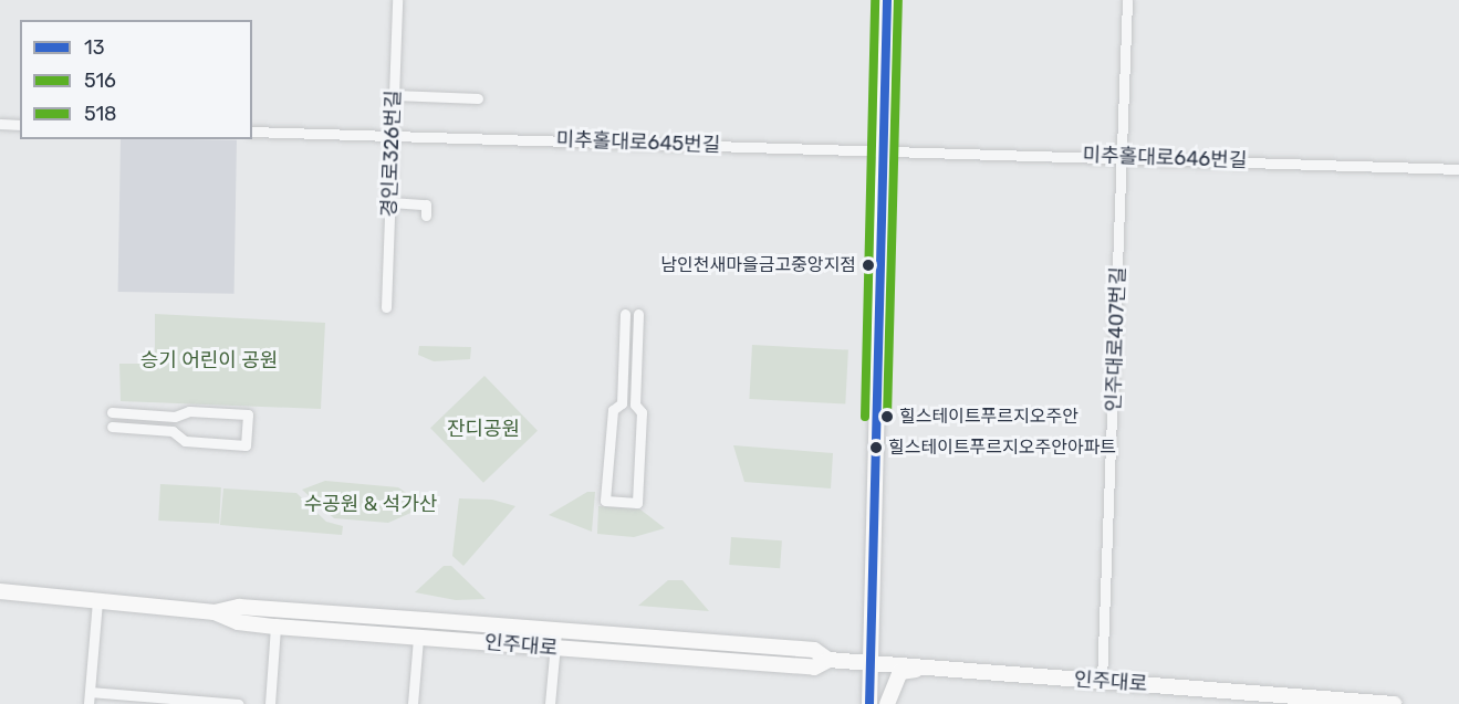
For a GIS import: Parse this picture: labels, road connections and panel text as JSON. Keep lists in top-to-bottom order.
{
  "streets": {
    "main road": ["인주대로"],
    "street": [
      "미추홀대로645번길",
      "경인로326번길",
      "미추홀대로646번길",
      "인주대로407번길"
    ]
  },
  "crossings": [
    ["미추홀대로645번길", "경인로326번길"],
    ["미추홀대로645번길", "미추홀대로646번길"],
    ["미추홀대로646번길", "인주대로407번길"],
    ["인주대로407번길", "인주대로"]
  ],
  "parks": ["승기 어린이 공원", "잔디공원", "수공원 & 석가산"],
  "places": ["남인천새마을금고중앙지점", "힐스테이트푸르지오주안", "힐스테이트푸르지오주안아파트"],
  "lines": ["transit line 13", "transit line 516", "transit line 518"],
  "legend": ["13", "516", "518"]
}
